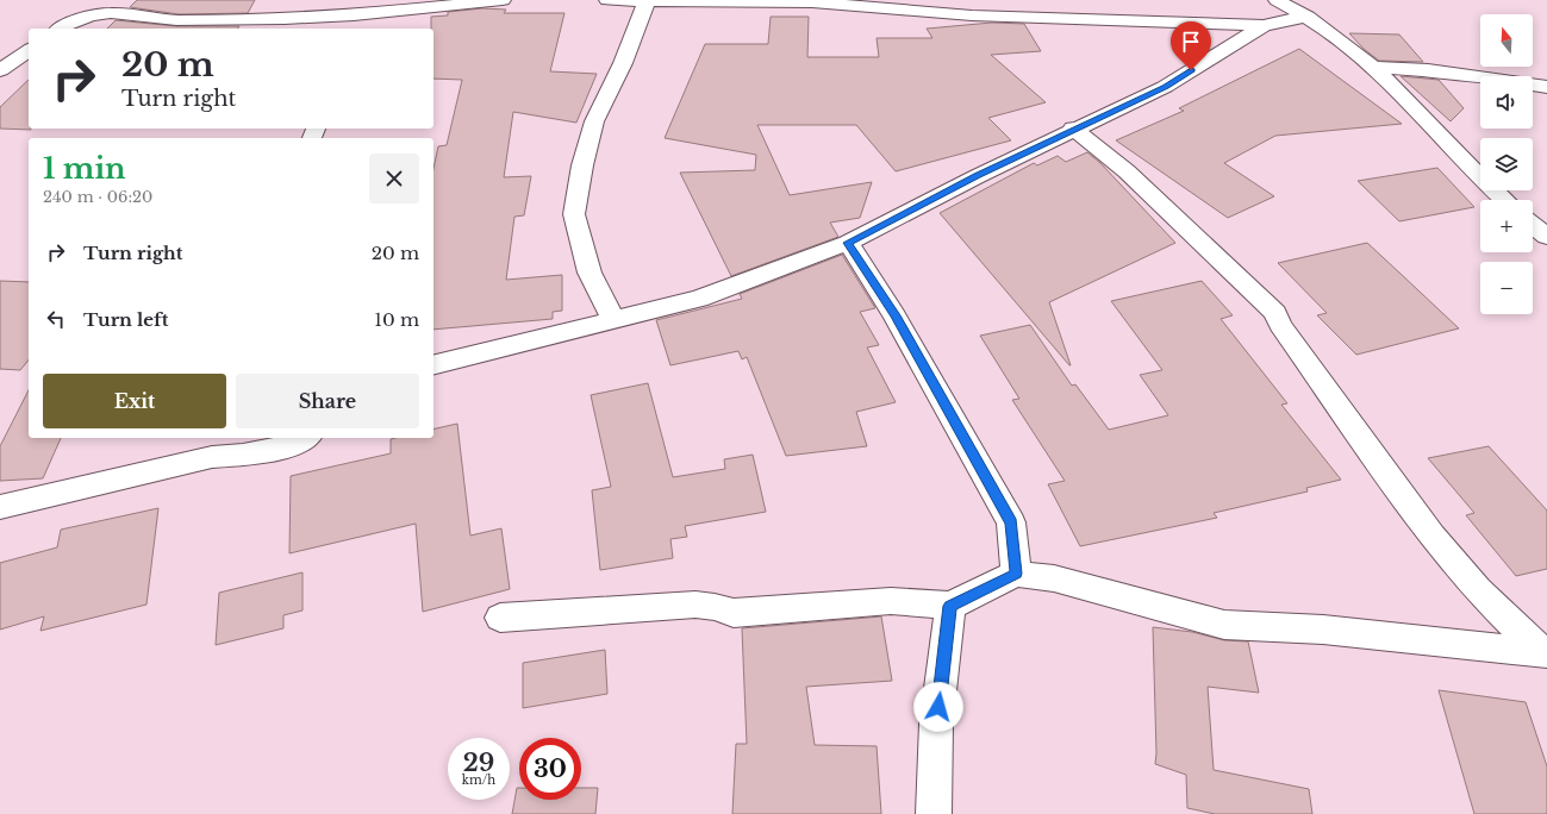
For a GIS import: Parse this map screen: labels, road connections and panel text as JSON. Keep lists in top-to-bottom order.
{
  "north": "top",
  "page": {
    "map_buttons": ["+", "−"],
    "turn": ["20 m", "Turn right"],
    "heading": ["1 min", "240 m · 06:20"],
    "list": [
      {
        "name": "Turn right",
        "value": "20 m"
      },
      {
        "name": "Turn left",
        "value": "10 m"
      }
    ],
    "buttons": ["Exit", "Share"],
    "speed": "29 km/h",
    "limit": "30"
  }
}
